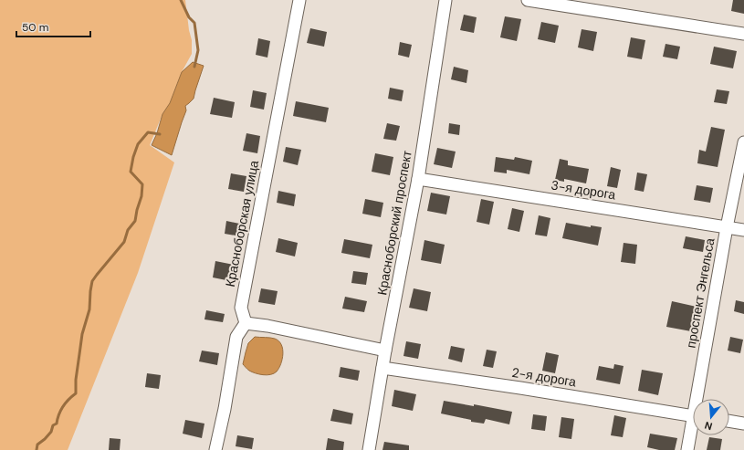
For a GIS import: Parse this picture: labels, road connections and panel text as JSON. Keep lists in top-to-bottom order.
{
  "streets": {
    "street": [
      "3-я дорога",
      "Красноборский проспект",
      "Красноборская улица",
      "проспект Энгельса",
      "2-я дорога"
    ]
  },
  "crossings": [
    ["3-я дорога", "Красноборский проспект"],
    ["3-я дорога", "проспект Энгельса"],
    ["Красноборский проспект", "2-я дорога"]
  ],
  "scale_bar": "50 m",
  "north": "bottom"
}
